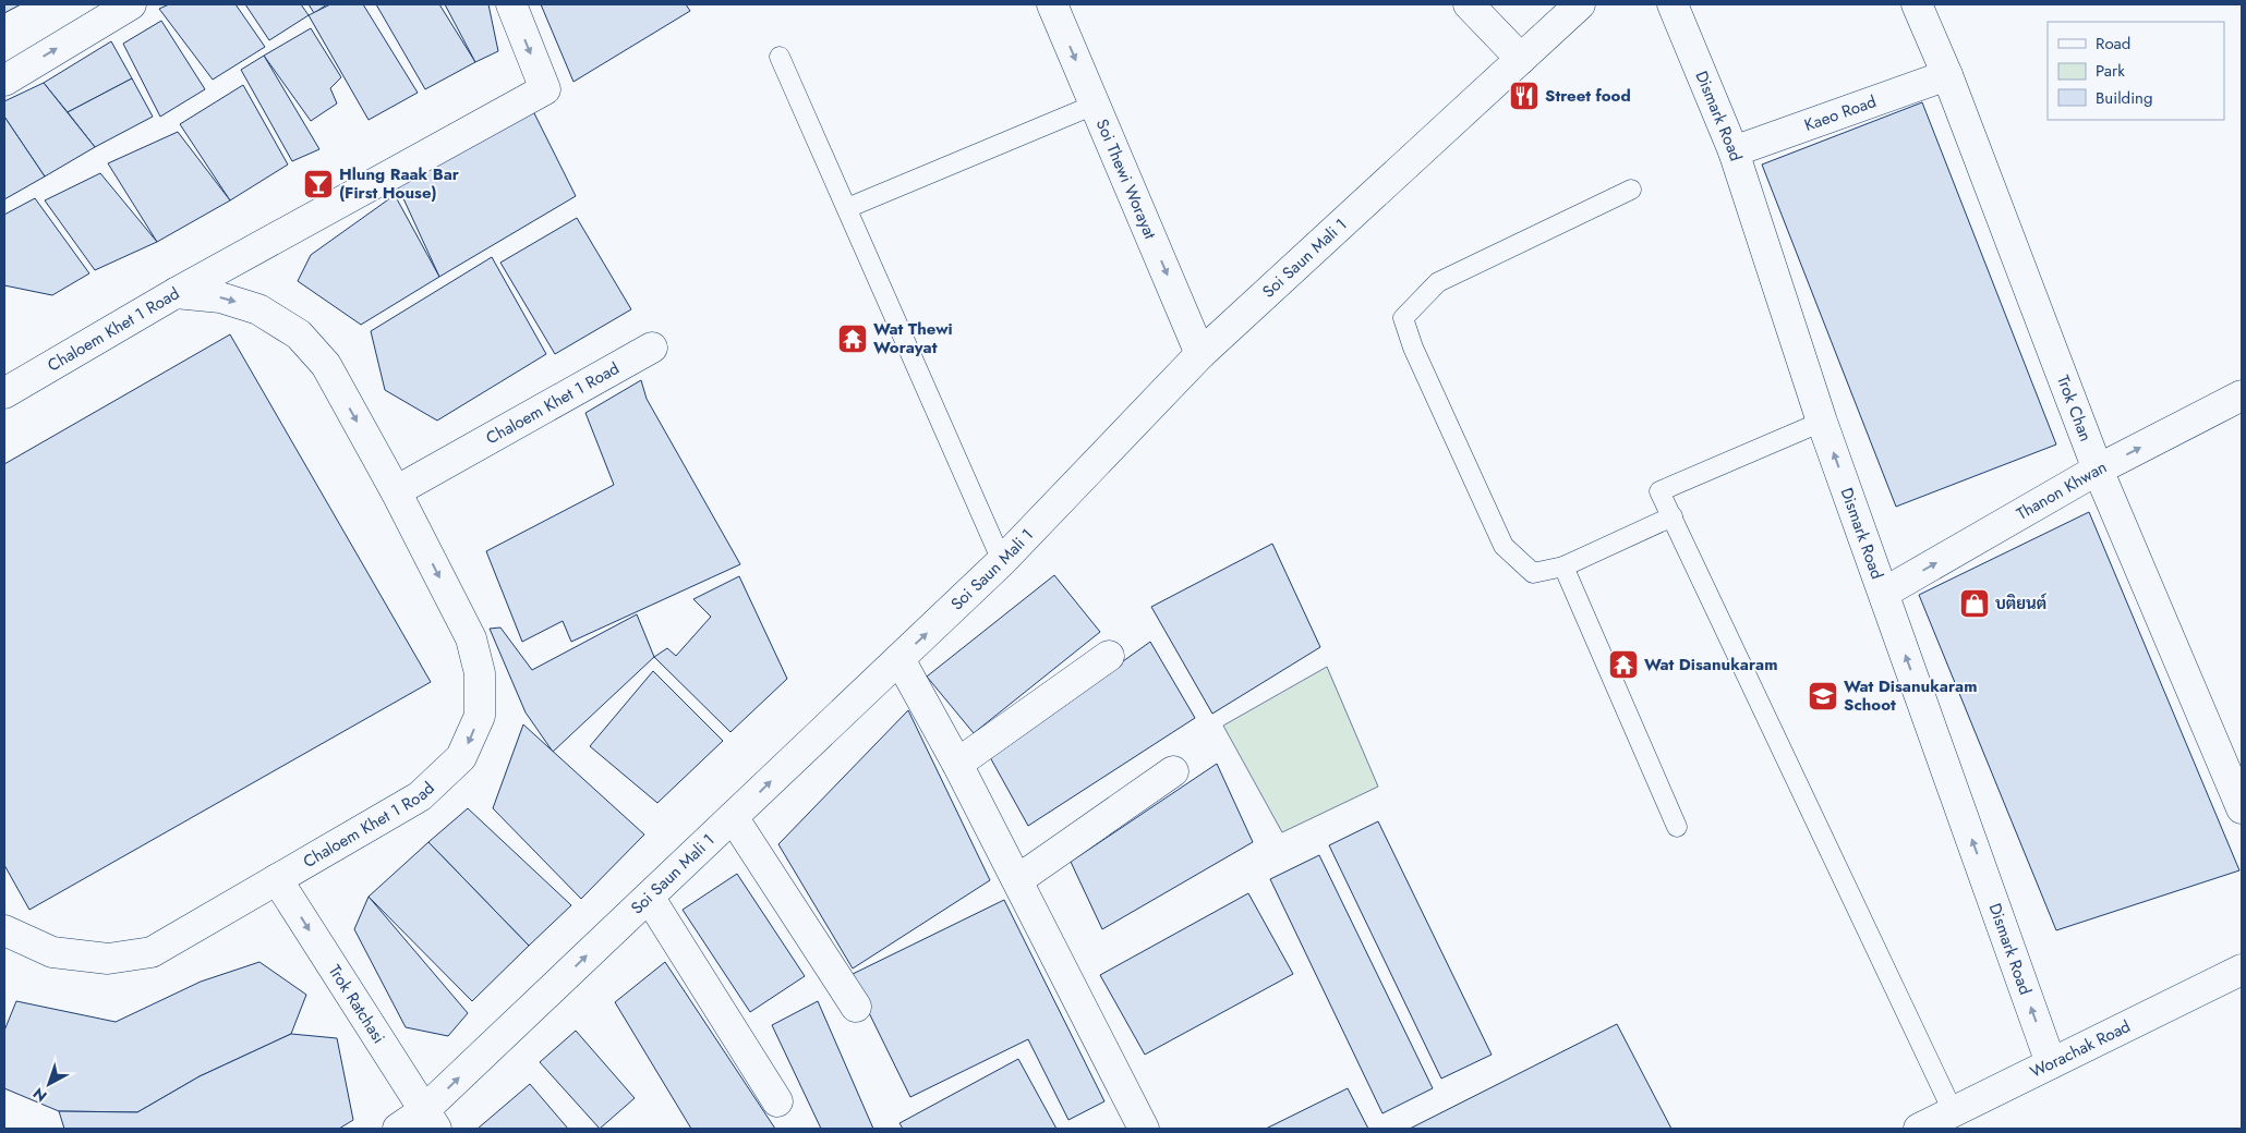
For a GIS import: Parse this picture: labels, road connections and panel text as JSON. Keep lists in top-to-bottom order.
{
  "streets": {
    "street": [
      "Kaeo Road",
      "Dismark Road",
      "Soi Thewi Worayat",
      "Soi Saun Mali 1",
      "Chaloem Khet 1 Road",
      "Trok Chan",
      "Thanon Khwan",
      "Trok Ratchasi",
      "Worachak Road"
    ]
  },
  "crossings": [
    ["Kaeo Road", "Dismark Road"],
    ["Kaeo Road", "Trok Chan"],
    ["Dismark Road", "Thanon Khwan"],
    ["Dismark Road", "Worachak Road"],
    ["Soi Thewi Worayat", "Soi Saun Mali 1"],
    ["Soi Saun Mali 1", "Trok Ratchasi"],
    ["Chaloem Khet 1 Road", "Trok Ratchasi"],
    ["Trok Chan", "Thanon Khwan"]
  ],
  "one_way": [
    "Dismark Road",
    "Soi Thewi Worayat",
    "Thanon Khwan",
    "Trok Ratchasi"
  ],
  "places": {
    "restaurant": ["Street food"],
    "bar": ["Hlung Raak Bar (First House)"],
    "temple": ["Wat Thewi Worayat", "Wat Disanukaram"],
    "shop": ["บติยนต์"],
    "school or university": ["Wat Disanukaram Schoot"]
  },
  "legend": ["Road", "Park", "Building"],
  "north": "bottom left"
}
